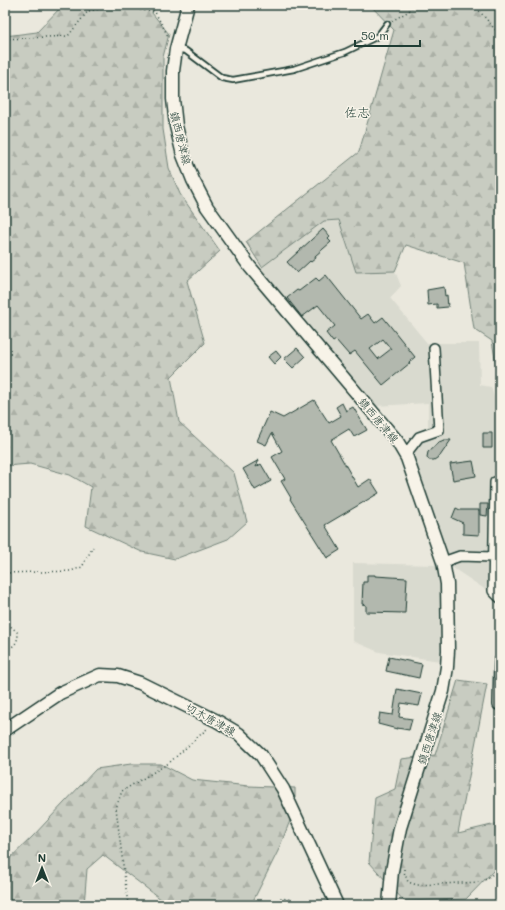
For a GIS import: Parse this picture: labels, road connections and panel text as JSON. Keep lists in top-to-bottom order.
{
  "streets": {
    "main road": ["鎮西唐津線", "切木唐津線"]
  },
  "districts": ["佐志"],
  "scale_bar": "50 m",
  "north": "top"
}
